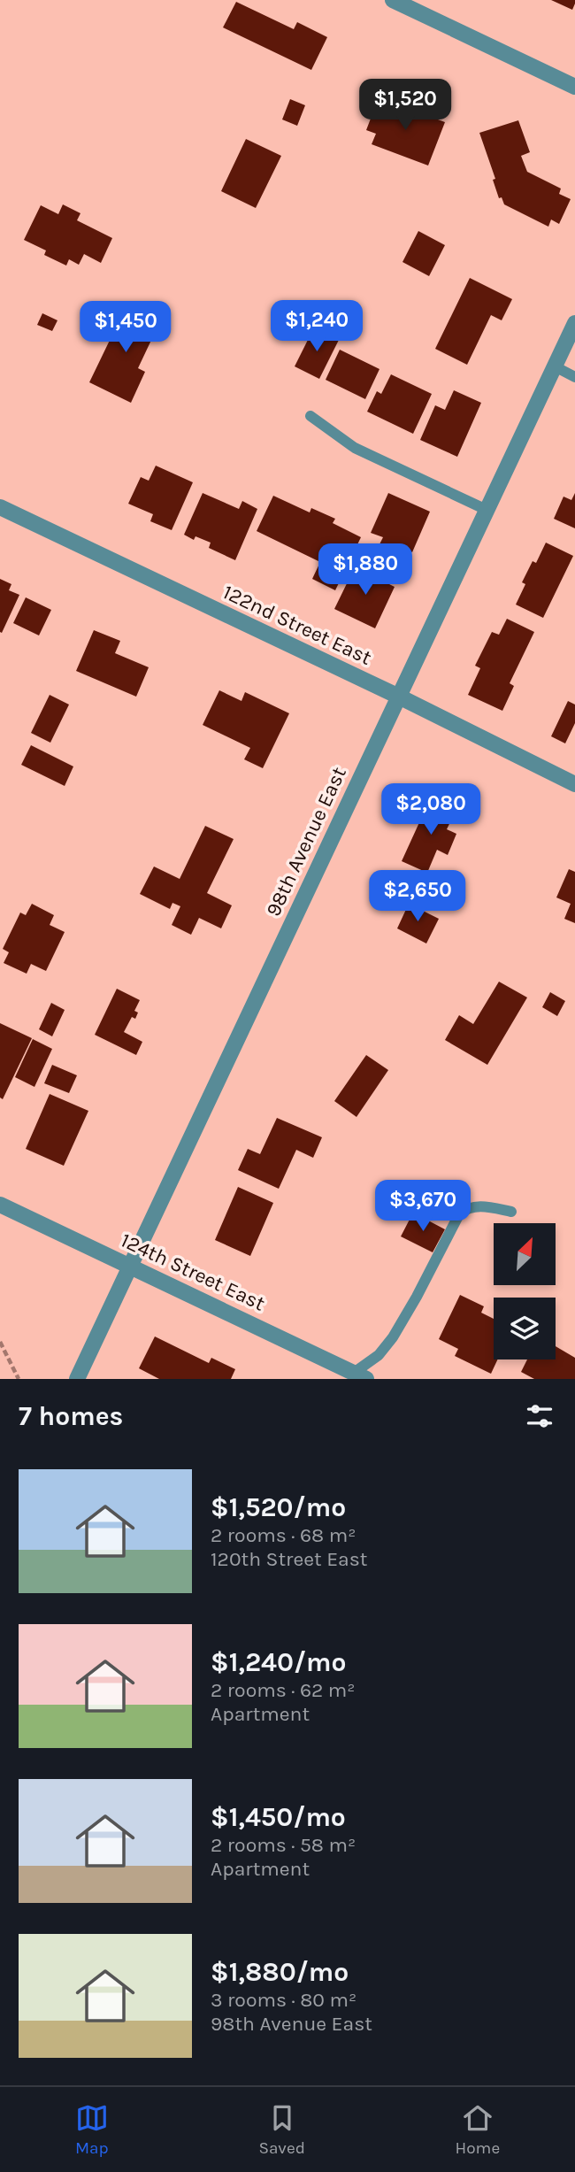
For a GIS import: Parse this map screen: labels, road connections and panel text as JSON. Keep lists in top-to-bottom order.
{
  "streets": {
    "street": ["122nd Street East", "98th Avenue East", "124th Street East"]
  },
  "crossings": [
    ["122nd Street East", "98th Avenue East"],
    ["98th Avenue East", "124th Street East"]
  ],
  "north": "top right",
  "page": {
    "price": [
      "$1,520",
      "$1,240",
      "$1,450",
      "$1,880",
      "$2,080",
      "$2,650",
      "$3,670"
    ],
    "heading": "7 homes",
    "list": [
      {
        "name": "$1,520/mo",
        "note": "2 rooms · 68 m² · 120th Street East"
      },
      {
        "name": "$1,240/mo",
        "note": "2 rooms · 62 m² · Apartment"
      },
      {
        "name": "$1,450/mo",
        "note": "2 rooms · 58 m² · Apartment"
      },
      {
        "name": "$1,880/mo",
        "note": "3 rooms · 80 m² · 98th Avenue East"
      }
    ],
    "tabs": ["Map", "Saved", "Home"]
  }
}
